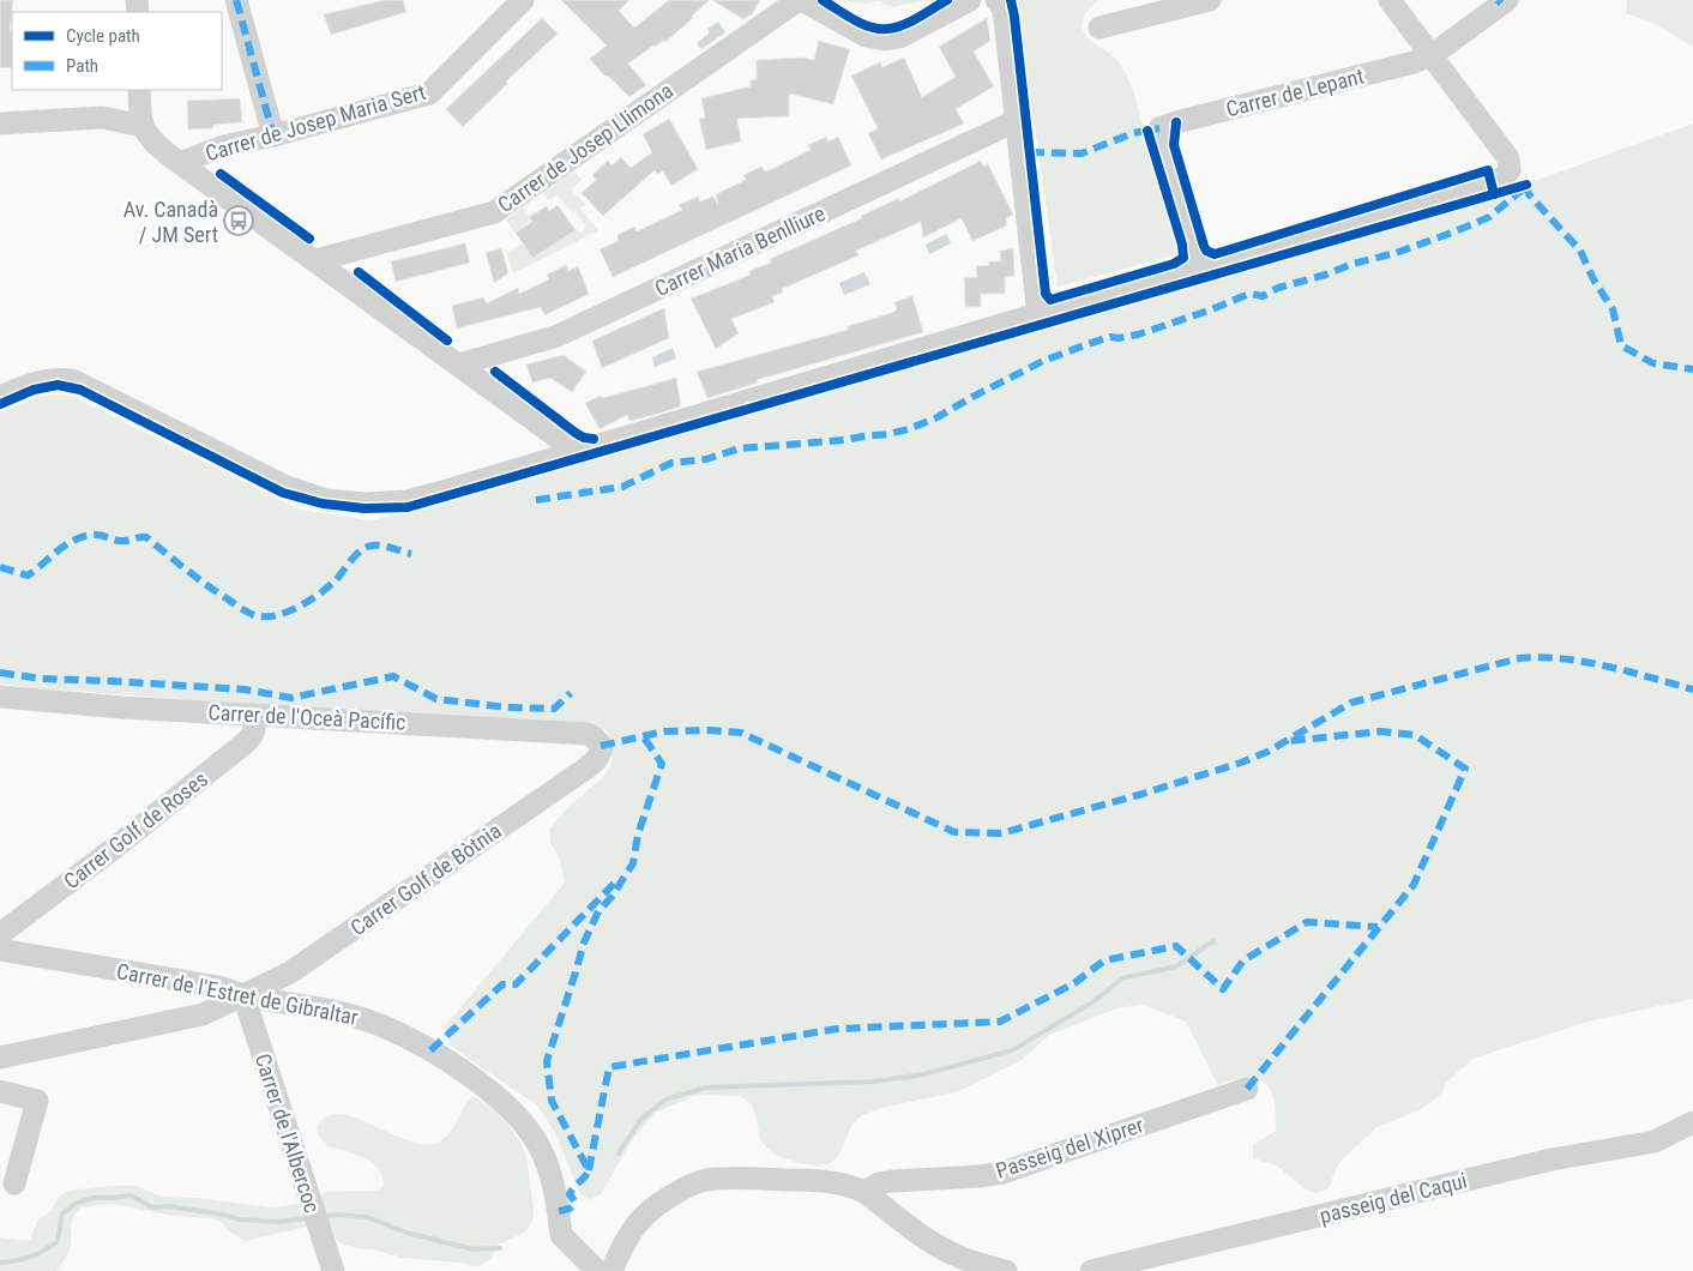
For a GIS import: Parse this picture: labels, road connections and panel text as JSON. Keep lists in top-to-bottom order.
{
  "streets": {
    "street": [
      "Carrer de Lepant",
      "Carrer de Josep Maria Sert",
      "Carrer de Josep Llimona",
      "Carrer Maria Benlliure",
      "Carrer de l'Oceà Pacífic",
      "Carrer Golf de Roses",
      "Carrer Golf de Bòtnia",
      "Carrer de l'Estret de Gibraltar",
      "Carrer de l'Albercoc",
      "Passeig del Xiprer",
      "passeig del Caqui"
    ]
  },
  "crossings": [
    ["Carrer de l'Oceà Pacífic", "Carrer Golf de Roses"],
    ["Carrer de l'Oceà Pacífic", "Carrer Golf de Bòtnia"],
    ["Carrer Golf de Bòtnia", "Carrer de l'Estret de Gibraltar"],
    ["Carrer Golf de Bòtnia", "Carrer de l'Albercoc"],
    ["Carrer de l'Estret de Gibraltar", "Carrer de l'Albercoc"]
  ],
  "places": {
    "bus stop": ["Av. Canadà / JM Sert"]
  },
  "legend": ["Cycle path", "Path"]
}
